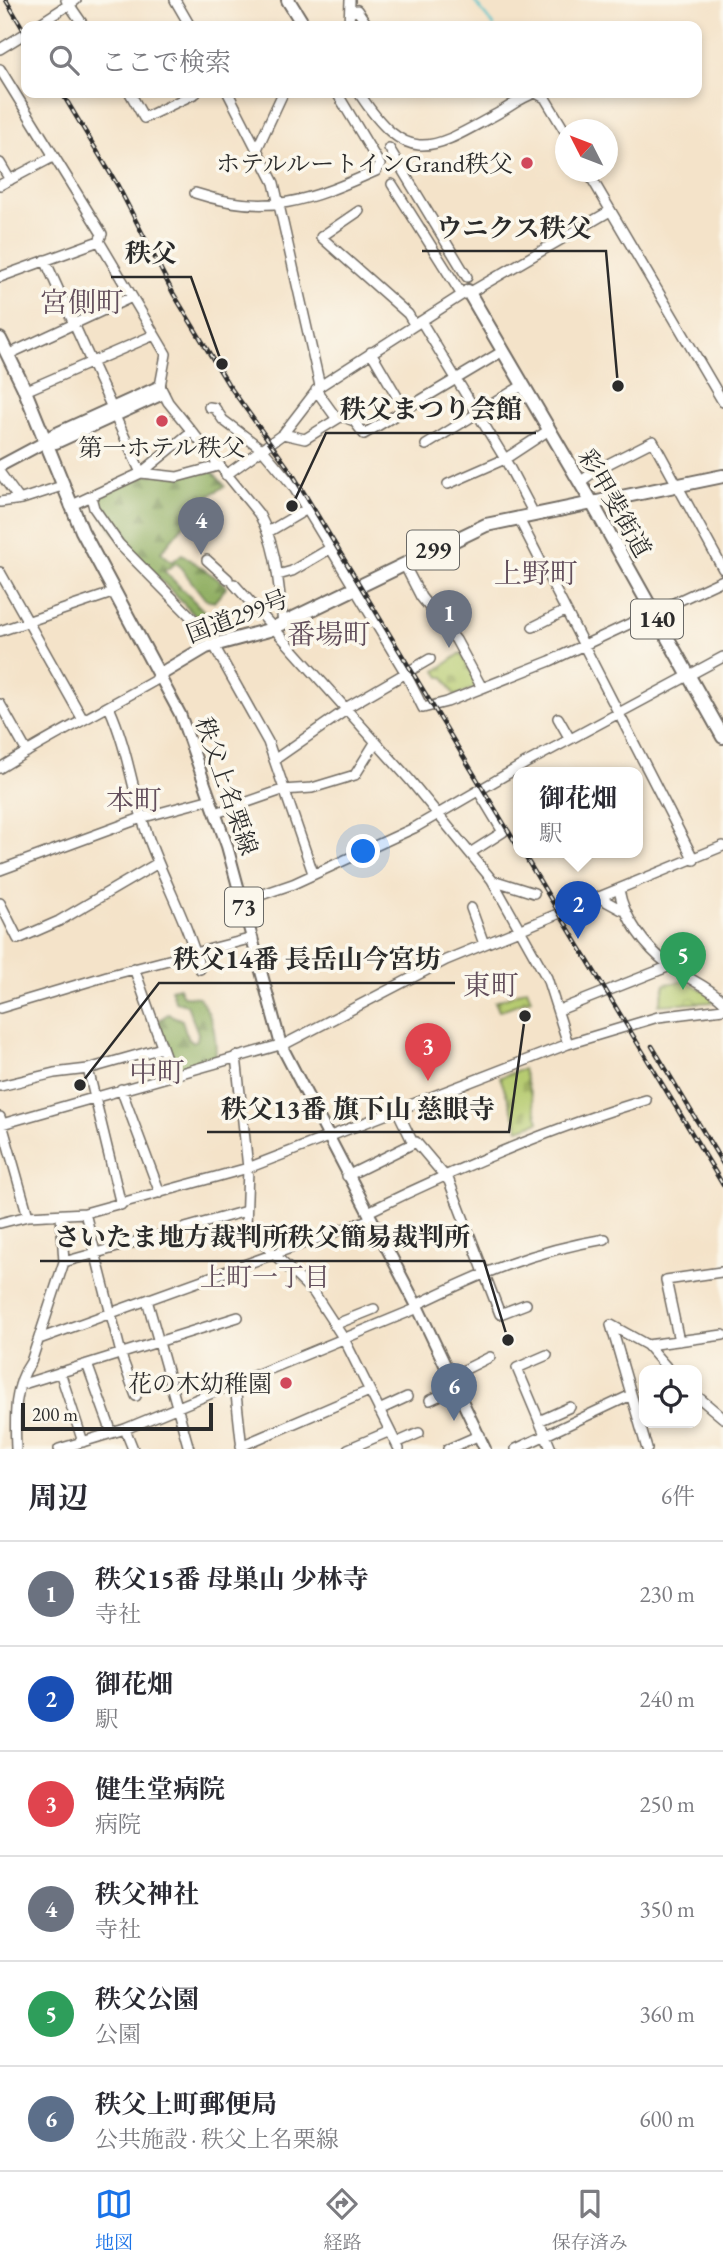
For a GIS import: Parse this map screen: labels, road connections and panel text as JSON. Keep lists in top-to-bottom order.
{
  "streets": {
    "highway": [
      "彩甲斐街道",
      "299",
      "国道299号",
      "140"
    ],
    "main road": ["秩父上名栗線", "73"]
  },
  "crossings": [
    ["彩甲斐街道", "国道299号"],
    ["国道299号", "秩父上名栗線"]
  ],
  "districts": [
    "宮側町",
    "上野町",
    "番場町",
    "本町",
    "東町",
    "中町",
    "上町一丁目"
  ],
  "places": [
    "ホテルルートインGrand秩父",
    "秩父",
    "ウニクス秩父",
    "第一ホテル秩父",
    "秩父まつり会館",
    "秩父13番 旗下山 慈眼寺",
    "秩父14番 長岳山今宮坊",
    "さいたま地方裁判所秩父簡易裁判所",
    "花の木幼稚園"
  ],
  "scale_bar": "200 m",
  "north": "top left",
  "page": {
    "search": "ここで検索",
    "pins": [
      "4",
      "1",
      "2",
      "5",
      "3",
      "6"
    ],
    "popup": ["御花畑", "駅"],
    "scale": "200 m",
    "heading": ["周辺", "6件"],
    "list": [
      {
        "mark": "1",
        "name": "秩父15番 母巣山 少林寺",
        "note": "寺社",
        "value": "230 m"
      },
      {
        "mark": "2",
        "name": "御花畑",
        "note": "駅",
        "value": "240 m"
      },
      {
        "mark": "3",
        "name": "健生堂病院",
        "note": "病院",
        "value": "250 m"
      },
      {
        "mark": "4",
        "name": "秩父神社",
        "note": "寺社",
        "value": "350 m"
      },
      {
        "mark": "5",
        "name": "秩父公園",
        "note": "公園",
        "value": "360 m"
      },
      {
        "mark": "6",
        "name": "秩父上町郵便局",
        "note": "公共施設 · 秩父上名栗線",
        "value": "600 m"
      }
    ],
    "nav": ["地図", "経路", "保存済み"]
  }
}
